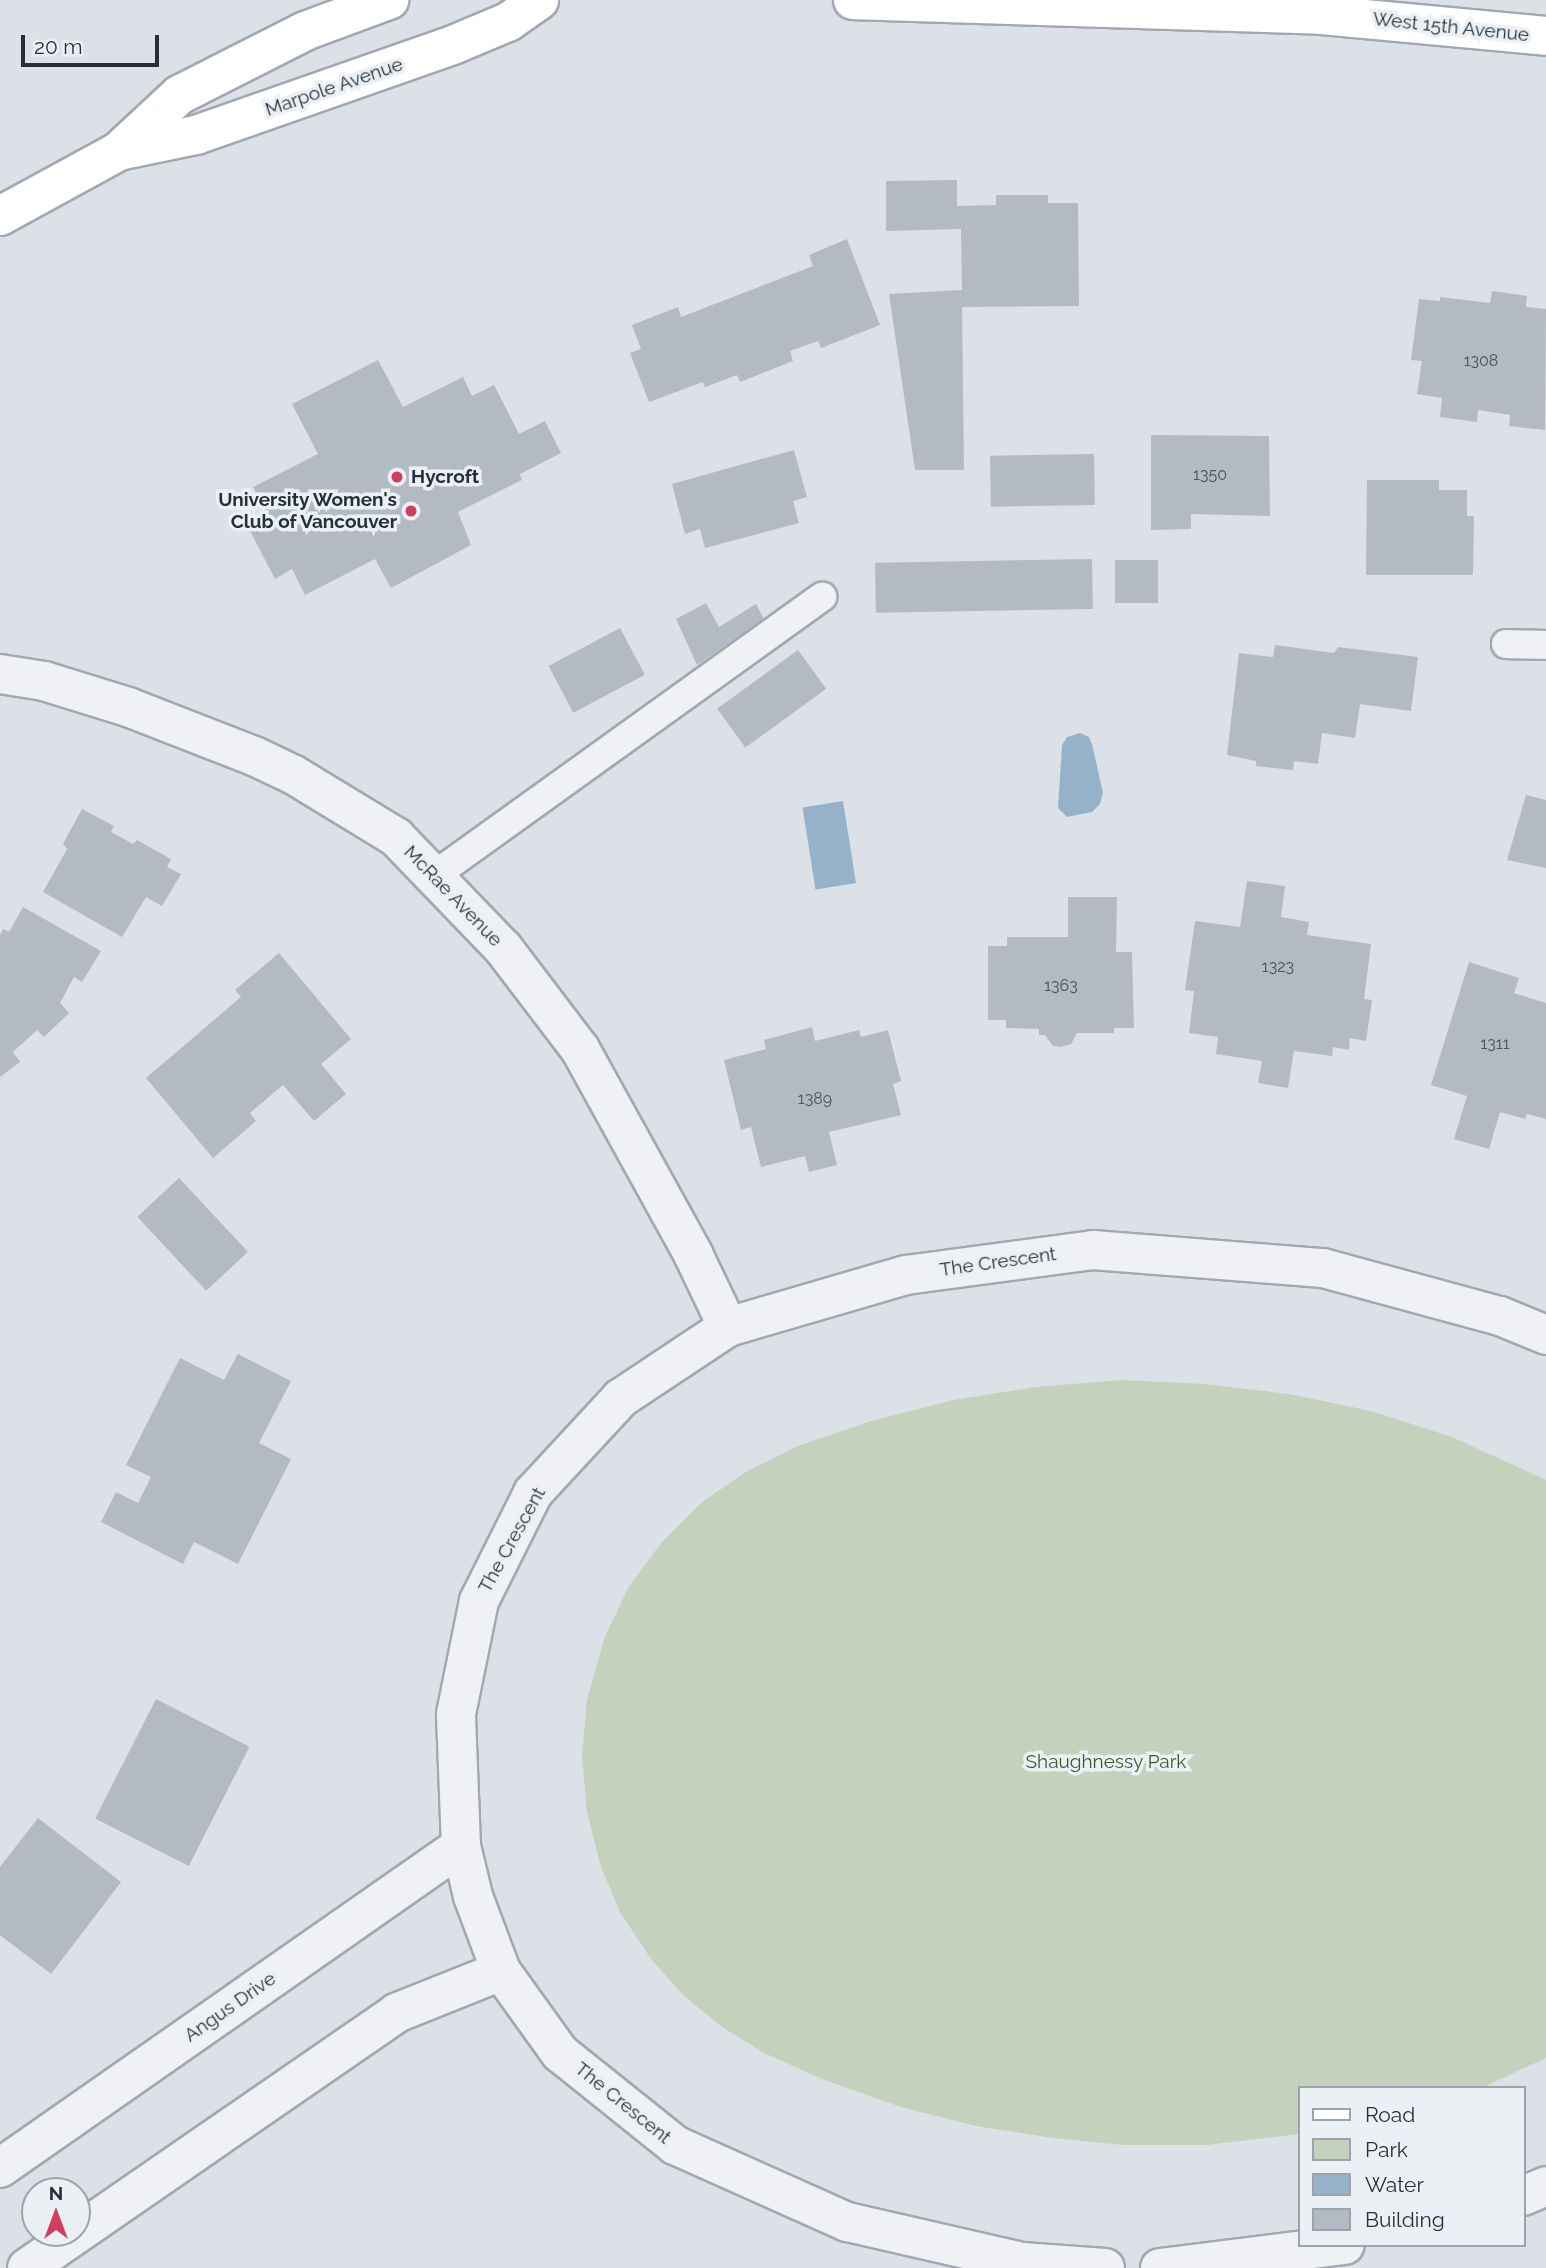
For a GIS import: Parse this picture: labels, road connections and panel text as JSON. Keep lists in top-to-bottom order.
{
  "streets": {
    "street": [
      "West 15th Avenue",
      "Marpole Avenue",
      "McRae Avenue",
      "The Crescent",
      "Angus Drive"
    ]
  },
  "crossings": [
    ["McRae Avenue", "The Crescent"],
    ["The Crescent", "Angus Drive"]
  ],
  "parks": ["Shaughnessy Park"],
  "places": ["Hycroft", "University Women's Club of Vancouver"],
  "house_numbers": [
    "1308",
    "1350",
    "1323",
    "1363",
    "1311",
    "1389"
  ],
  "legend": [
    "Road",
    "Park",
    "Water",
    "Building"
  ],
  "scale_bar": "20 m",
  "north": "top"
}
